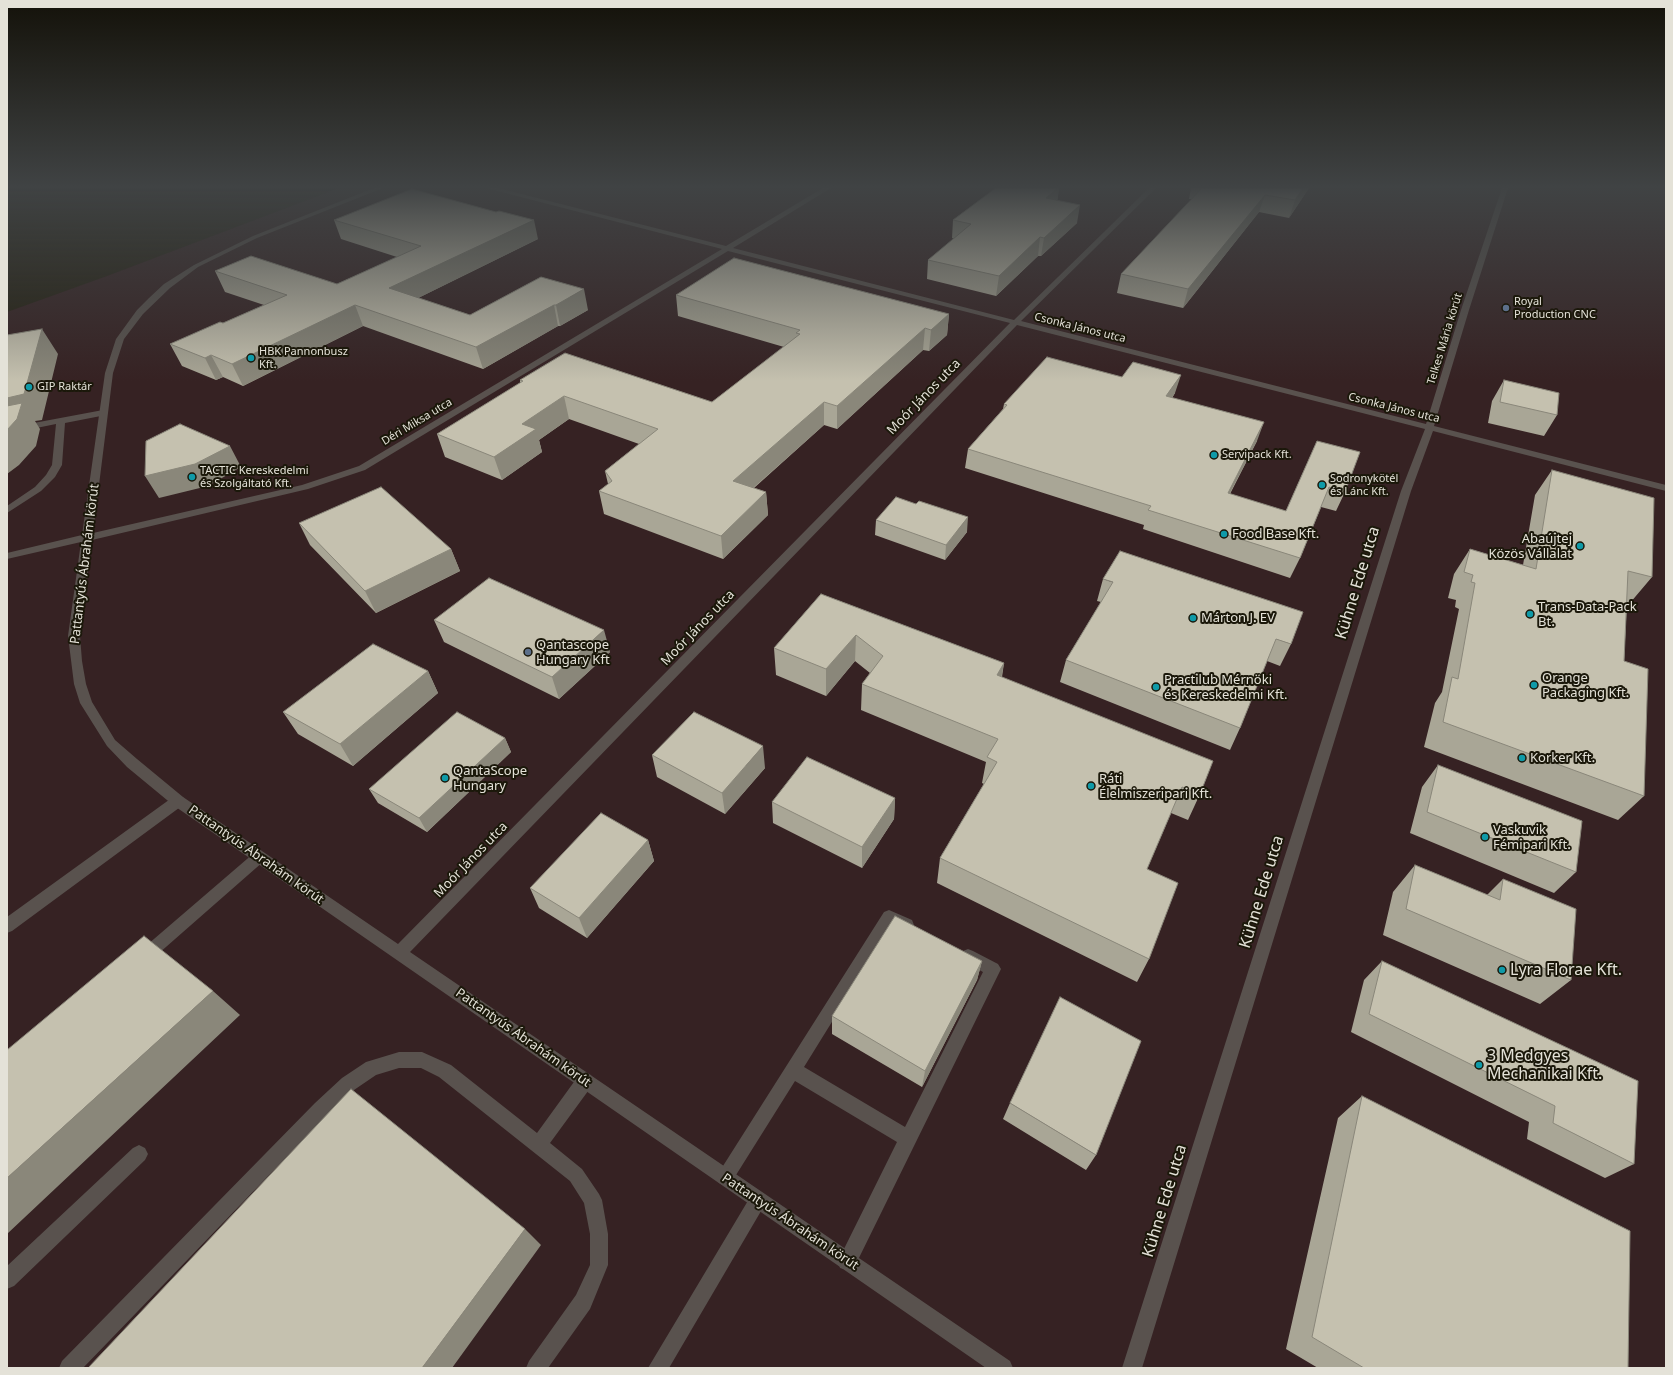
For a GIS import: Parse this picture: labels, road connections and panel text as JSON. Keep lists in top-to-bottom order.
{
  "streets": {
    "street": [
      "Csonka János utca",
      "Telkes Mária körút",
      "Moór János utca",
      "Déri Miksa utca",
      "Pattantyús Ábrahám körút",
      "Kühne Ede utca"
    ]
  },
  "crossings": [
    ["Csonka János utca", "Telkes Mária körút"],
    ["Csonka János utca", "Moór János utca"],
    ["Csonka János utca", "Kühne Ede utca"],
    ["Telkes Mária körút", "Kühne Ede utca"],
    ["Moór János utca", "Pattantyús Ábrahám körút"],
    ["Déri Miksa utca", "Pattantyús Ábrahám körút"]
  ],
  "places": [
    "Royal Production CNC",
    "HBK Pannonbusz Kft.",
    "GIP Raktár",
    "Servipack Kft.",
    "TACTIC Kereskedelmi és Szolgáltató Kft.",
    "Sodronykötél és Lánc Kft.",
    "Food Base Kft.",
    "Abaújtej Közös Vállalat",
    "Trans-Data-Pack Bt.",
    "Márton J. EV",
    "Qantascope Hungary Kft",
    "Orange Packaging Kft.",
    "Practilub Mérnöki és Kereskedelmi Kft.",
    "Korker Kft.",
    "QantaScope Hungary",
    "Ráti Élelmiszeripari Kft.",
    "Vaskuvik Fémipari Kft.",
    "Lyra Florae Kft.",
    "3 Medgyes Mechanikai Kft."
  ]
}
